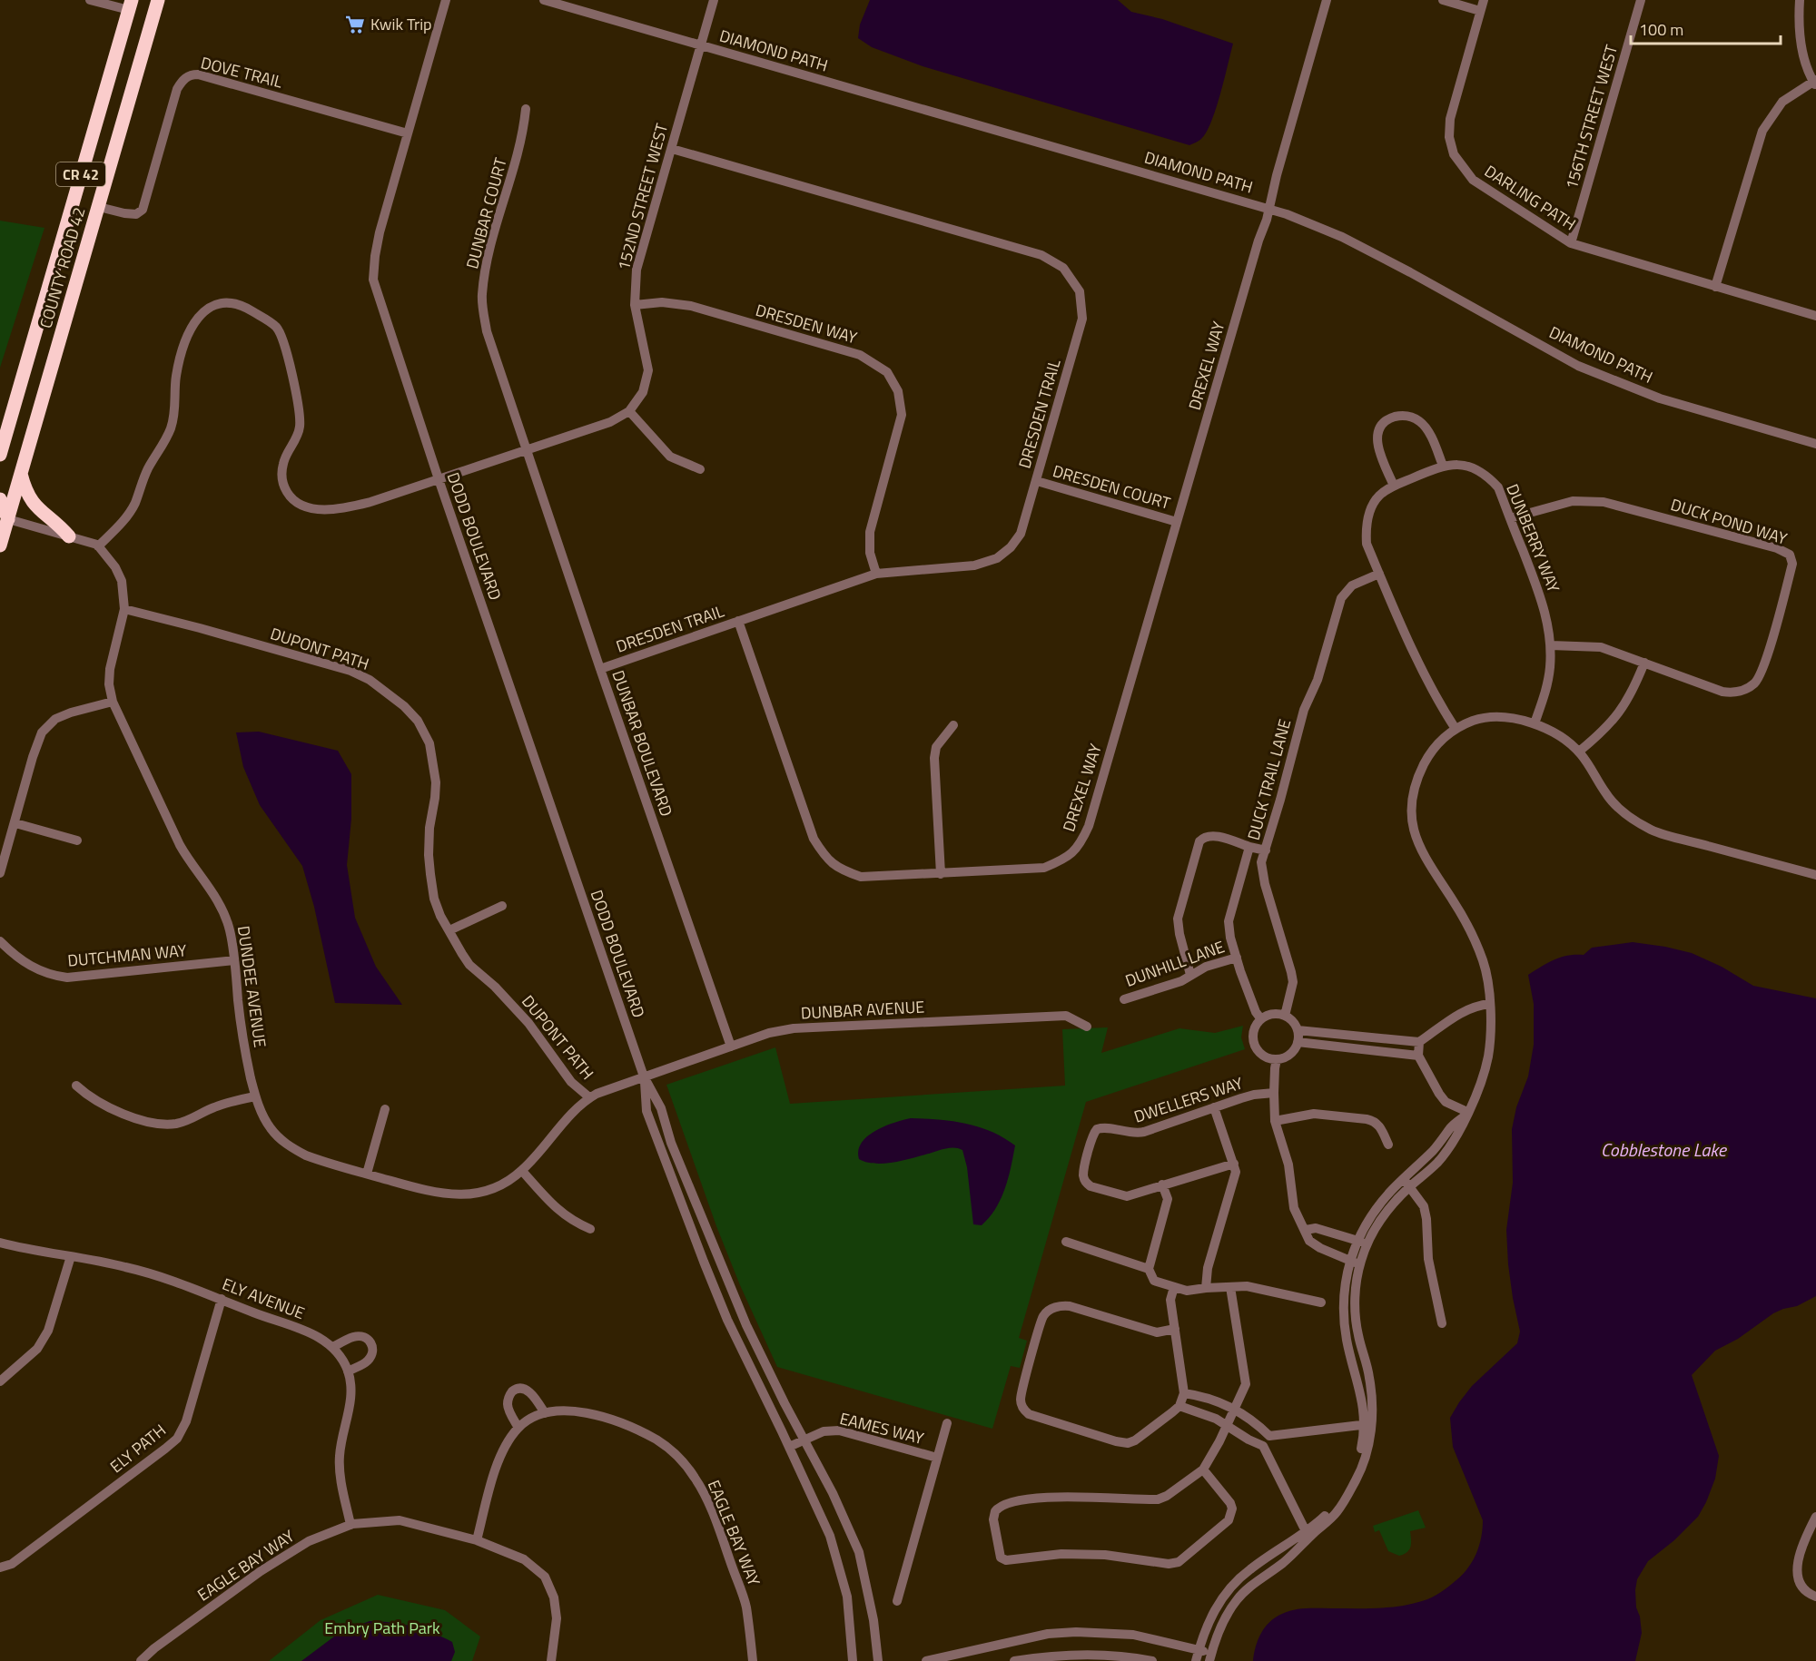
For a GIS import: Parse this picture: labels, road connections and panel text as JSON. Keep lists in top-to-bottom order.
{
  "streets": {
    "highway": ["CR 42", "COUNTY ROAD 42"],
    "street": [
      "DIAMOND PATH",
      "DOVE TRAIL",
      "156TH STREET WEST",
      "152ND STREET WEST",
      "DARLING PATH",
      "DUNBAR COURT",
      "DRESDEN WAY",
      "DREXEL WAY",
      "DRESDEN TRAIL",
      "DRESDEN COURT",
      "DUCK POND WAY",
      "DODD BOULEVARD",
      "DUNBERRY WAY",
      "DUPONT PATH",
      "DUNBAR BOULEVARD",
      "DUCK TRAIL LANE",
      "DUTCHMAN WAY",
      "DUNHILL LANE",
      "DUNDEE AVENUE",
      "DUNBAR AVENUE",
      "DWELLERS WAY",
      "ELY AVENUE",
      "EAMES WAY",
      "ELY PATH",
      "EAGLE BAY WAY"
    ]
  },
  "crossings": [
    ["DIAMOND PATH", "152ND STREET WEST"],
    ["DIAMOND PATH", "DREXEL WAY"],
    ["DOVE TRAIL", "COUNTY ROAD 42"],
    ["DOVE TRAIL", "DODD BOULEVARD"],
    ["156TH STREET WEST", "DARLING PATH"],
    ["152ND STREET WEST", "DUNBAR COURT"],
    ["152ND STREET WEST", "DRESDEN WAY"],
    ["152ND STREET WEST", "DRESDEN TRAIL"],
    ["152ND STREET WEST", "DODD BOULEVARD"],
    ["152ND STREET WEST", "DUNBAR BOULEVARD"],
    ["152ND STREET WEST", "DUNDEE AVENUE"],
    ["DUNBAR COURT", "DUNBAR BOULEVARD"],
    ["DRESDEN WAY", "DRESDEN TRAIL"],
    ["DREXEL WAY", "DRESDEN TRAIL"],
    ["DREXEL WAY", "DRESDEN COURT"],
    ["DRESDEN TRAIL", "DRESDEN COURT"],
    ["DRESDEN TRAIL", "DUNBAR BOULEVARD"],
    ["DUCK POND WAY", "DUNBERRY WAY"],
    ["DODD BOULEVARD", "DUNDEE AVENUE"],
    ["DODD BOULEVARD", "DUNBAR AVENUE"],
    ["DUNBERRY WAY", "DUCK TRAIL LANE"],
    ["DUPONT PATH", "DUNDEE AVENUE"],
    ["DUNBAR BOULEVARD", "DUNBAR AVENUE"],
    ["DUTCHMAN WAY", "DUNDEE AVENUE"],
    ["DUNDEE AVENUE", "DUNBAR AVENUE"],
    ["ELY AVENUE", "ELY PATH"],
    ["ELY AVENUE", "EAGLE BAY WAY"]
  ],
  "water": ["Cobblestone Lake"],
  "parks": ["Embry Path Park"],
  "places": {
    "supermarket": ["Kwik Trip"]
  },
  "scale_bar": "100 m"
}
